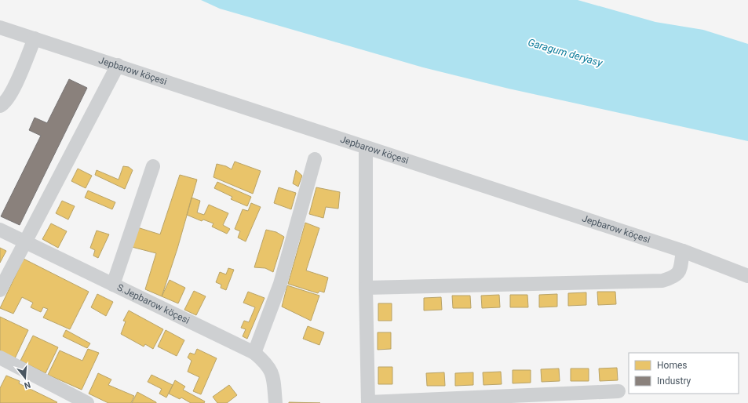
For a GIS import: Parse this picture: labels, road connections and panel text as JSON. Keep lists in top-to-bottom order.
{
  "streets": {
    "street": ["Jepbarow köçesi", "S.Jepbarow köçesi"]
  },
  "water": ["Garagum derýasy"],
  "legend": ["Homes", "Industry"],
  "north": "bottom"
}
